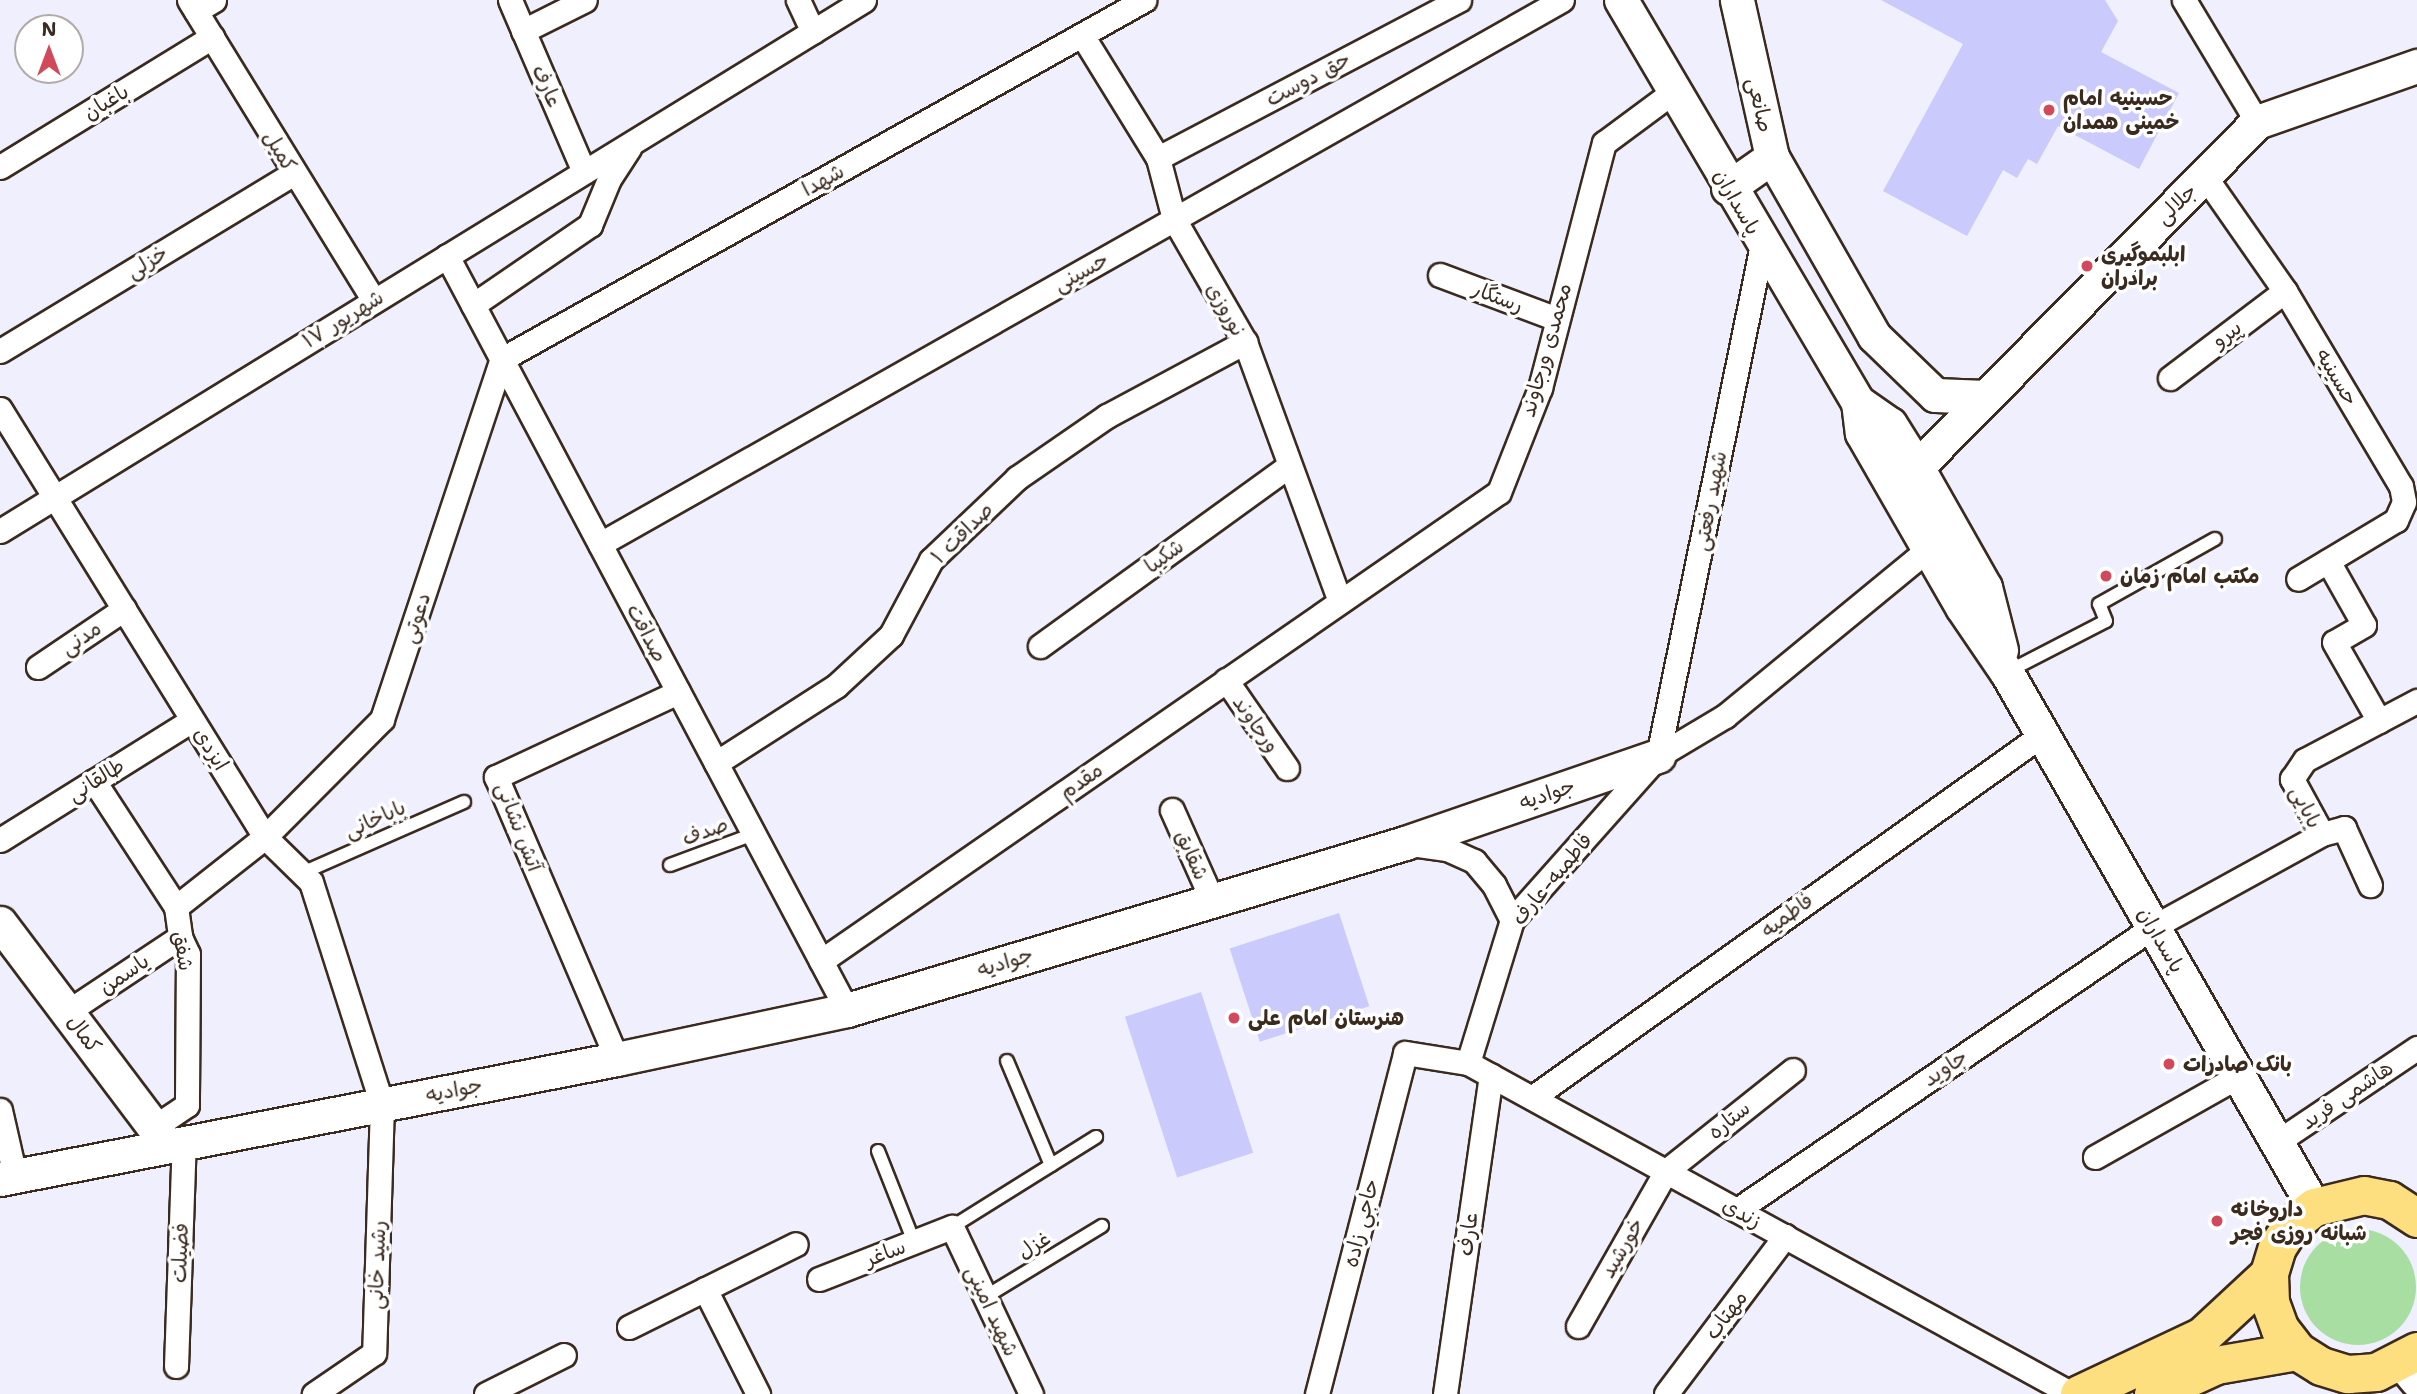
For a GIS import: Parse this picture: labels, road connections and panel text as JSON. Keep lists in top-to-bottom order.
{
  "streets": {
    "main road": [
      "صانعی",
      "پاسداران",
      "جلالی",
      "جوادیه",
      "کمال"
    ],
    "street": [
      "حق دوست",
      "عارف",
      "باغبان",
      "کمیل",
      "شهدا",
      "خزلی",
      "حسینی",
      "رستگار",
      "نوروزی",
      "۱۷ شهریور",
      "پیرو",
      "محمدی ورجاوند",
      "حسینیه",
      "شهید رفعتی",
      "صداقت ۱",
      "شکیبا",
      "دعوتی",
      "صداقت",
      "مدنی",
      "ورجاوند",
      "ایزدی",
      "طالقانی",
      "مقدم",
      "بابایی",
      "آتش نشانی",
      "شقابق",
      "فاطمیه-عارف",
      "فاطمیه",
      "شفق",
      "یاسمن",
      "جاوید",
      "هاشمی فرید",
      "ستاره",
      "زندی",
      "حاجي زاده",
      "خورشید",
      "فضیلت",
      "ساغر",
      "رشید خانی",
      "شهید امینی",
      "مهتاب"
    ],
    "lane": ["باباخانی", "صدف", "غزل"]
  },
  "crossings": [
    ["حق دوست", "نوروزی"],
    ["عارف", "۱۷ شهریور"],
    ["عارف", "زندی"],
    ["باغبان", "کمیل"],
    ["صانعی", "پاسداران"],
    ["کمیل", "خزلی"],
    ["کمیل", "۱۷ شهریور"],
    ["شهدا", "نوروزی"],
    ["شهدا", "دعوتی"],
    ["شهدا", "صداقت"],
    ["پاسداران", "جلالی"],
    ["پاسداران", "محمدی ورجاوند"],
    ["پاسداران", "شهید رفعتی"],
    ["پاسداران", "جوادیه"],
    ["پاسداران", "بابایی"],
    ["پاسداران", "فاطمیه"],
    ["پاسداران", "جاوید"],
    ["پاسداران", "هاشمی فرید"],
    ["جلالی", "حسینیه"],
    ["حسینی", "نوروزی"],
    ["حسینی", "صداقت"],
    ["رستگار", "محمدی ورجاوند"],
    ["نوروزی", "محمدی ورجاوند"],
    ["نوروزی", "صداقت ۱"],
    ["نوروزی", "شکیبا"],
    ["نوروزی", "مقدم"],
    ["۱۷ شهریور", "صداقت"],
    ["۱۷ شهریور", "ایزدی"],
    ["پیرو", "حسینیه"],
    ["محمدی ورجاوند", "مقدم"],
    ["شهید رفعتی", "جوادیه"],
    ["شهید رفعتی", "فاطمیه-عارف"],
    ["صداقت ۱", "صداقت"],
    ["دعوتی", "صداقت"],
    ["دعوتی", "ایزدی"],
    ["دعوتی", "شفق"],
    ["صداقت", "مقدم"],
    ["صداقت", "جوادیه"],
    ["صداقت", "آتش نشانی"],
    ["صداقت", "صدف"],
    ["مدنی", "ایزدی"],
    ["ورجاوند", "مقدم"],
    ["ایزدی", "طالقانی"],
    ["ایزدی", "جوادیه"],
    ["ایزدی", "باباخانی"],
    ["ایزدی", "رشید خانی"],
    ["طالقانی", "شفق"],
    ["جوادیه", "آتش نشانی"],
    ["جوادیه", "شقابق"],
    ["جوادیه", "فاطمیه-عارف"],
    ["جوادیه", "شفق"],
    ["جوادیه", "کمال"],
    ["جوادیه", "فضیلت"],
    ["جوادیه", "رشید خانی"],
    ["بابایی", "جاوید"],
    ["فاطمیه-عارف", "زندی"],
    ["فاطمیه", "زندی"],
    ["شفق", "یاسمن"],
    ["شفق", "کمال"],
    ["شفق", "فضیلت"],
    ["یاسمن", "کمال"],
    ["کمال", "فضیلت"],
    ["جاوید", "زندی"],
    ["ستاره", "زندی"],
    ["ستاره", "خورشید"],
    ["زندی", "حاجي زاده"],
    ["زندی", "خورشید"],
    ["زندی", "مهتاب"],
    ["غزل", "شهید امینی"],
    ["ساغر", "شهید امینی"]
  ],
  "places": [
    "حسینیه امام خمینی همدان",
    "ابلبموگیری برادران",
    "مکتب امام زمان",
    "هنرستان امام علی",
    "بانک صادرات",
    "داروخانه شبانه روزی فجر"
  ],
  "north": "top"
}
